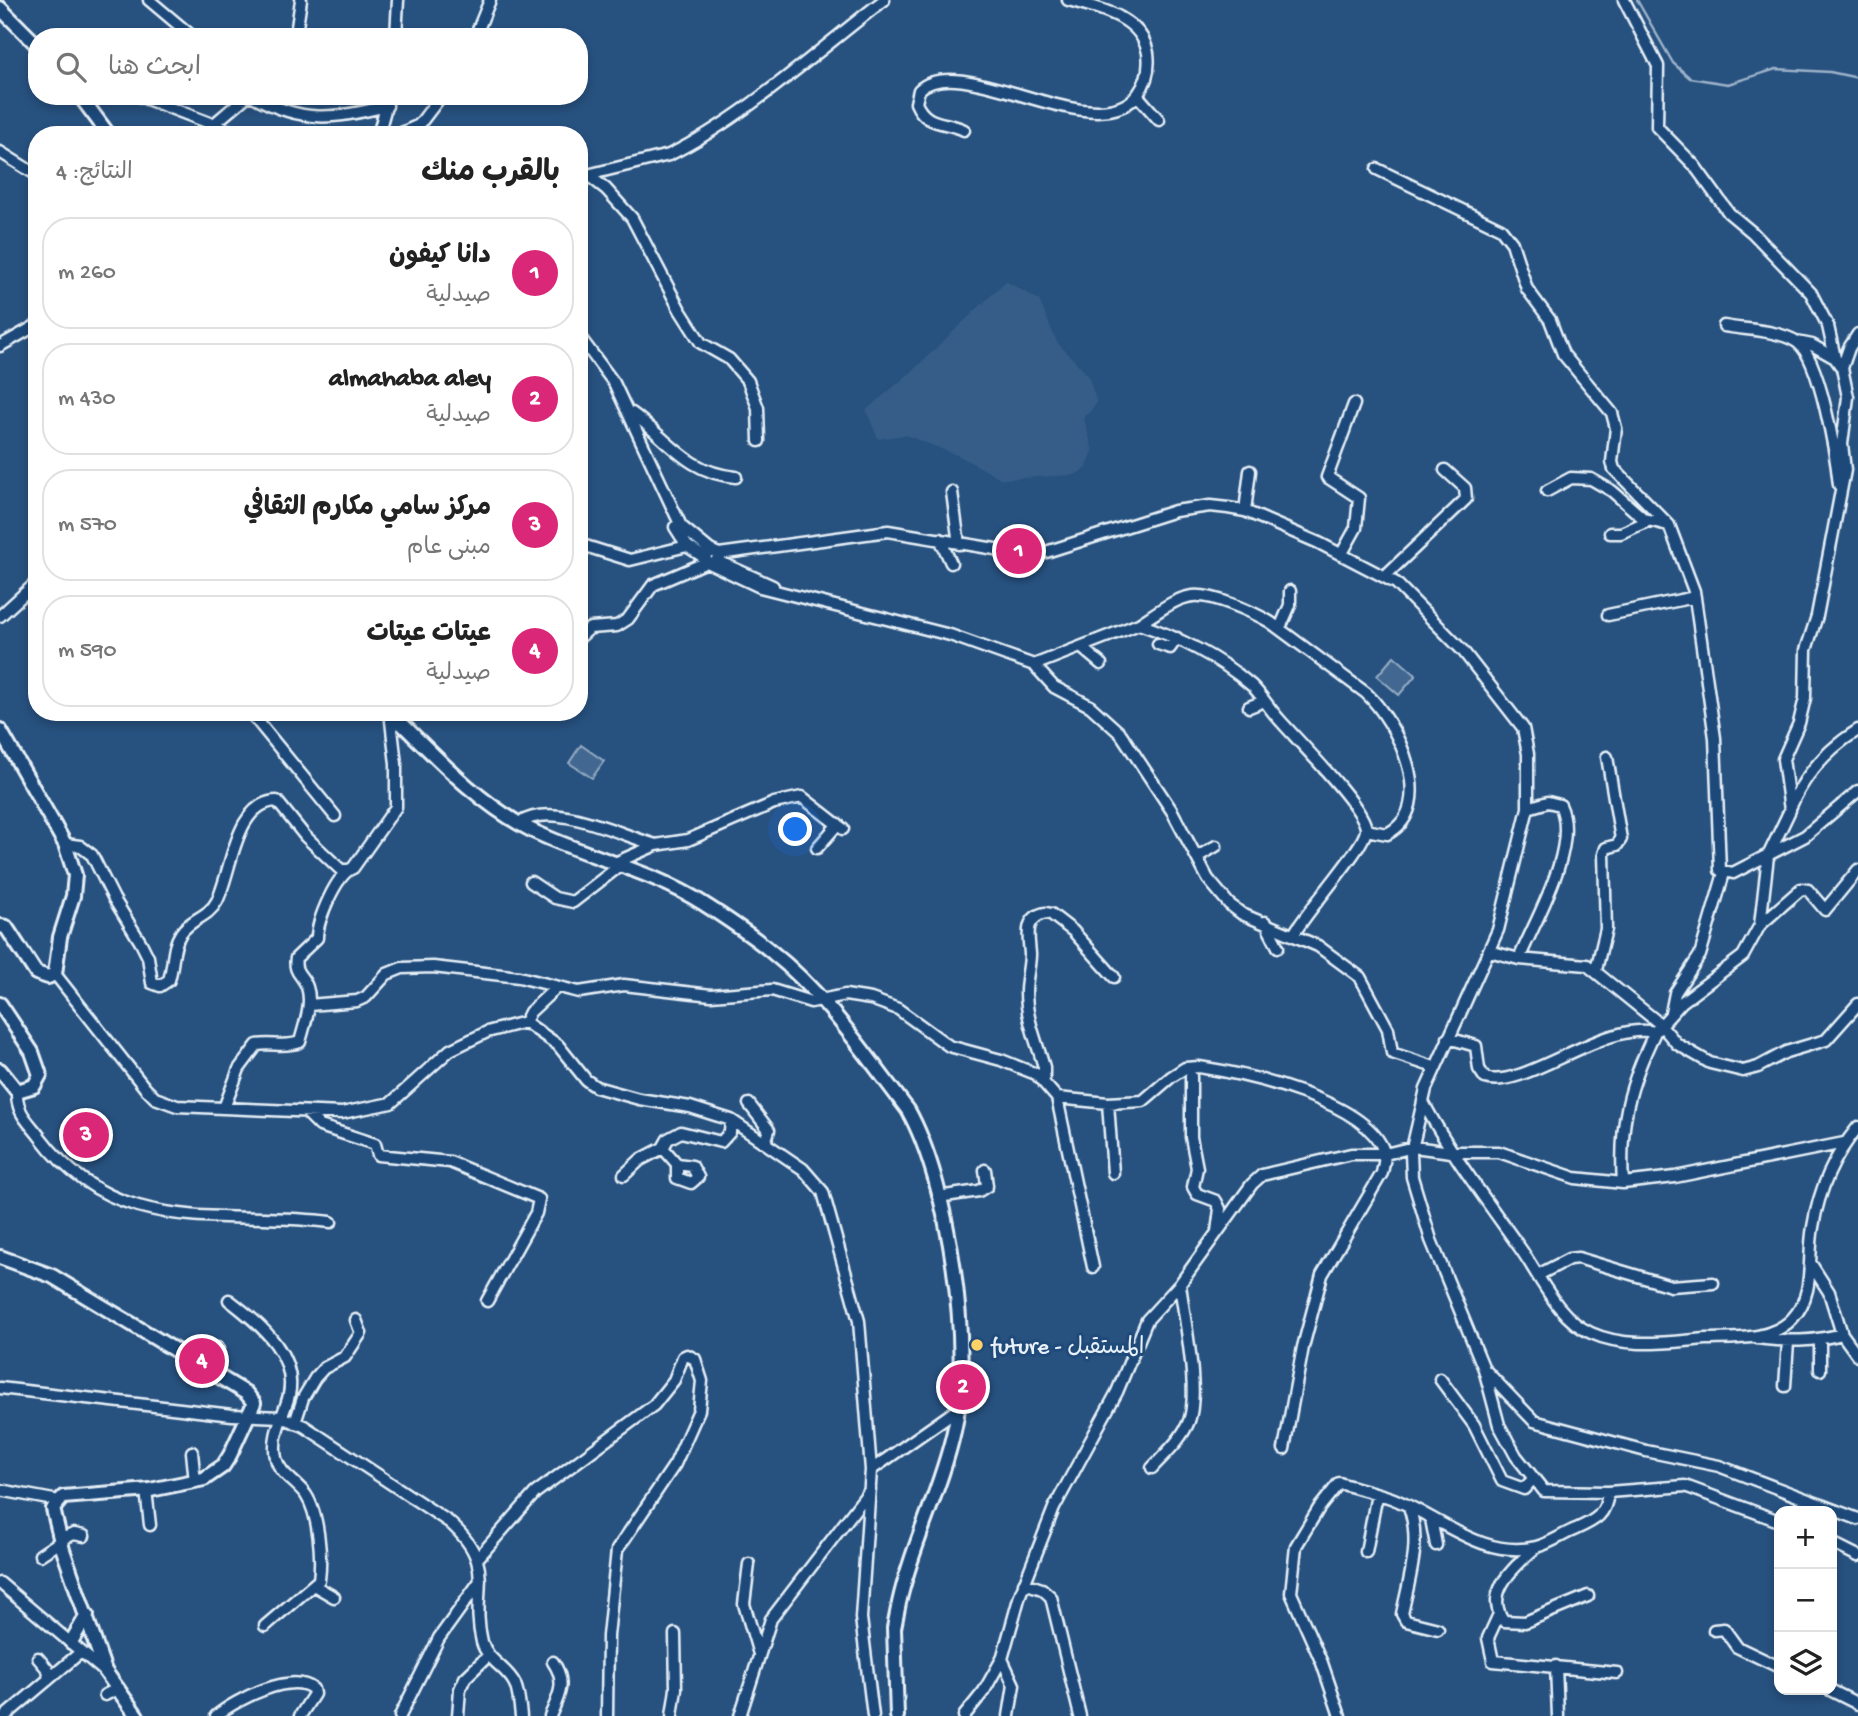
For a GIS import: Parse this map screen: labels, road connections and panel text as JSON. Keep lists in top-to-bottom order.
{
  "places": ["future - المستقبل"],
  "page": {
    "search": "ابحث هنا",
    "heading": ["بالقرب منك", "النتائج: 4"],
    "list": [
      {
        "mark": "1",
        "name": "دانا كيفون",
        "note": "صيدلية",
        "value": "260 m"
      },
      {
        "mark": "2",
        "name": "almahaba aley",
        "note": "صيدلية",
        "value": "430 m"
      },
      {
        "mark": "3",
        "name": "مركز سامي مكارم الثقافي",
        "note": "مبنى عام",
        "value": "570 m"
      },
      {
        "mark": "4",
        "name": "عيتات عيتات",
        "note": "صيدلية",
        "value": "590 m"
      }
    ],
    "pins": [
      "1",
      "3",
      "4",
      "2"
    ],
    "map_buttons": ["+", "−"]
  }
}
